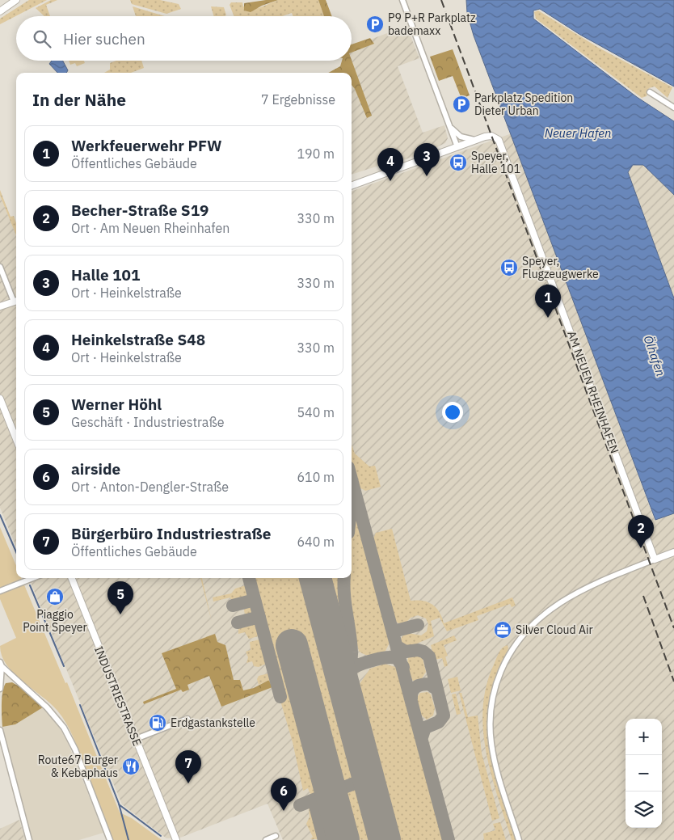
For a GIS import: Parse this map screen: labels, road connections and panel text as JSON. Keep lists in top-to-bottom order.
{
  "streets": {
    "street": ["AM NEUEN RHEINHAFEN", "INDUSTRIESTRASSE"]
  },
  "water": ["Neuer Hafen", "Ölhafen"],
  "places": {
    "parking": ["P9 P+R Parkplatz bademaxx", "Parkplatz Spedition Dieter Urban"],
    "bus stop": ["Speyer, Halle 101", "Speyer, Flugzeugwerke"],
    "shop": ["Piaggio Point Speyer"],
    "office": ["Silver Cloud Air"],
    "fuel station": ["Erdgastankstelle"],
    "restaurant": ["Route67 Burger & Kebaphaus"]
  },
  "page": {
    "search": "Hier suchen",
    "heading": ["In der Nähe", "7 Ergebnisse"],
    "list": [
      {
        "mark": "1",
        "name": "Werkfeuerwehr PFW",
        "note": "Öffentliches Gebäude",
        "value": "190 m"
      },
      {
        "mark": "2",
        "name": "Becher-Straße S19",
        "note": "Ort · Am Neuen Rheinhafen",
        "value": "330 m"
      },
      {
        "mark": "3",
        "name": "Halle 101",
        "note": "Ort · Heinkelstraße",
        "value": "330 m"
      },
      {
        "mark": "4",
        "name": "Heinkelstraße S48",
        "note": "Ort · Heinkelstraße",
        "value": "330 m"
      },
      {
        "mark": "5",
        "name": "Werner Höhl",
        "note": "Geschäft · Industriestraße",
        "value": "540 m"
      },
      {
        "mark": "6",
        "name": "airside",
        "note": "Ort · Anton-Dengler-Straße",
        "value": "610 m"
      },
      {
        "mark": "7",
        "name": "Bürgerbüro Industriestraße",
        "note": "Öffentliches Gebäude",
        "value": "640 m"
      }
    ],
    "pins": [
      "3",
      "4",
      "1",
      "2",
      "5",
      "7",
      "6"
    ],
    "map_buttons": ["+", "−"]
  }
}
